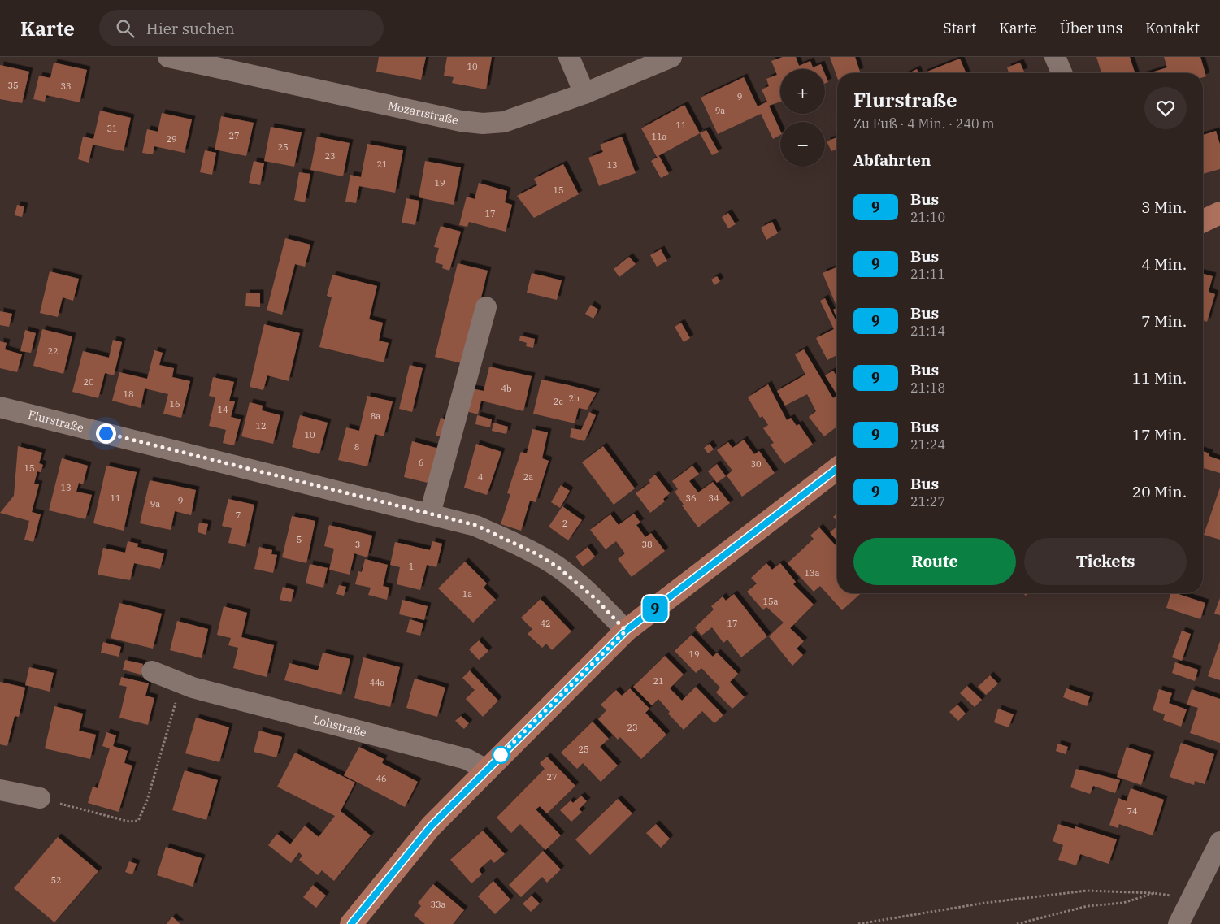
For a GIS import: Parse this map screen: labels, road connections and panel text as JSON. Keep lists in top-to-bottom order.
{
  "streets": {
    "street": ["Mozartstraße", "Flurstraße", "Lohstraße"]
  },
  "lines": ["bus line 9"],
  "house_numbers": [
    "10",
    "35",
    "33",
    "9",
    "9a",
    "11",
    "31",
    "27",
    "11a",
    "29",
    "25",
    "23",
    "21",
    "13",
    "19",
    "15",
    "17",
    "22",
    "20",
    "4b",
    "18",
    "2b",
    "2c",
    "16",
    "14",
    "8a",
    "12",
    "10",
    "8",
    "6",
    "30",
    "15",
    "4",
    "2a",
    "13",
    "11",
    "36",
    "34",
    "9",
    "9a",
    "7",
    "2",
    "5",
    "3",
    "38",
    "1",
    "13a",
    "1a",
    "15a",
    "42",
    "17",
    "19",
    "21",
    "44a",
    "23",
    "25",
    "27",
    "46",
    "74",
    "52",
    "33a"
  ],
  "page": {
    "header": "Karte",
    "search": "Hier suchen",
    "nav": [
      "Start",
      "Karte",
      "Über uns",
      "Kontakt"
    ],
    "on_map": "9",
    "map_buttons": ["+", "−"],
    "heading": [
      ["Flurstraße", "Zu Fuß · 4 Min. · 240 m"],
      "Abfahrten"
    ],
    "list": [
      {
        "mark": "9",
        "name": "Bus",
        "note": "21:10",
        "value": "3 Min."
      },
      {
        "mark": "9",
        "name": "Bus",
        "note": "21:11",
        "value": "4 Min."
      },
      {
        "mark": "9",
        "name": "Bus",
        "note": "21:14",
        "value": "7 Min."
      },
      {
        "mark": "9",
        "name": "Bus",
        "note": "21:18",
        "value": "11 Min."
      },
      {
        "mark": "9",
        "name": "Bus",
        "note": "21:24",
        "value": "17 Min."
      },
      {
        "mark": "9",
        "name": "Bus",
        "note": "21:27",
        "value": "20 Min."
      }
    ],
    "buttons": ["Route", "Tickets"]
  }
}
